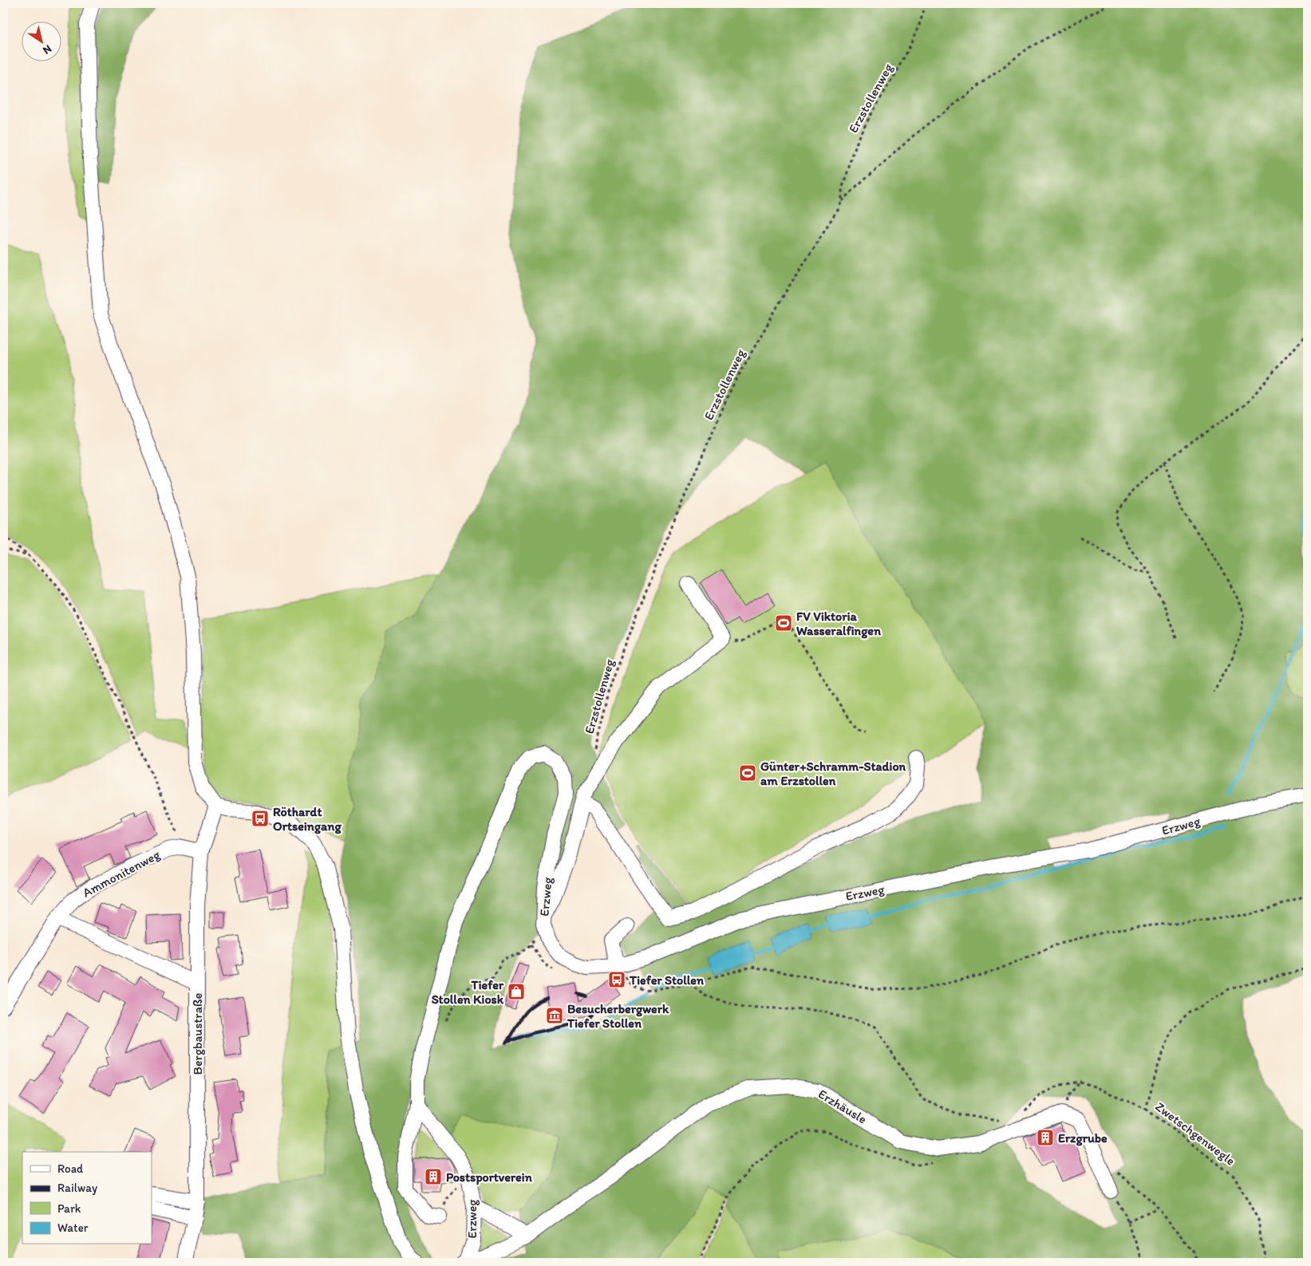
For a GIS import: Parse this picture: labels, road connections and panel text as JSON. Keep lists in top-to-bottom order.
{
  "streets": {
    "street": [
      "Erzweg",
      "Ammonitenweg",
      "Bergbaustraße",
      "Erzhäusle"
    ],
    "path": ["Erzstollenweg", "Zwetschgenwegle"]
  },
  "crossings": [
    ["Erzweg", "Erzhäusle"],
    ["Ammonitenweg", "Bergbaustraße"]
  ],
  "places": {
    "sports": ["FV Viktoria Wasseralfingen", "Günter+Schramm-Stadion am Erzstollen"],
    "bus stop": ["Röthardt Ortseingang", "Tiefer Stollen"],
    "shop": ["Tiefer Stollen Kiosk"],
    "museum": ["Besucherbergwerk Tiefer Stollen"],
    "building": ["Erzgrube", "Postsportverein"]
  },
  "legend": [
    "Road",
    "Railway",
    "Park",
    "Water"
  ],
  "north": "bottom right"
}
